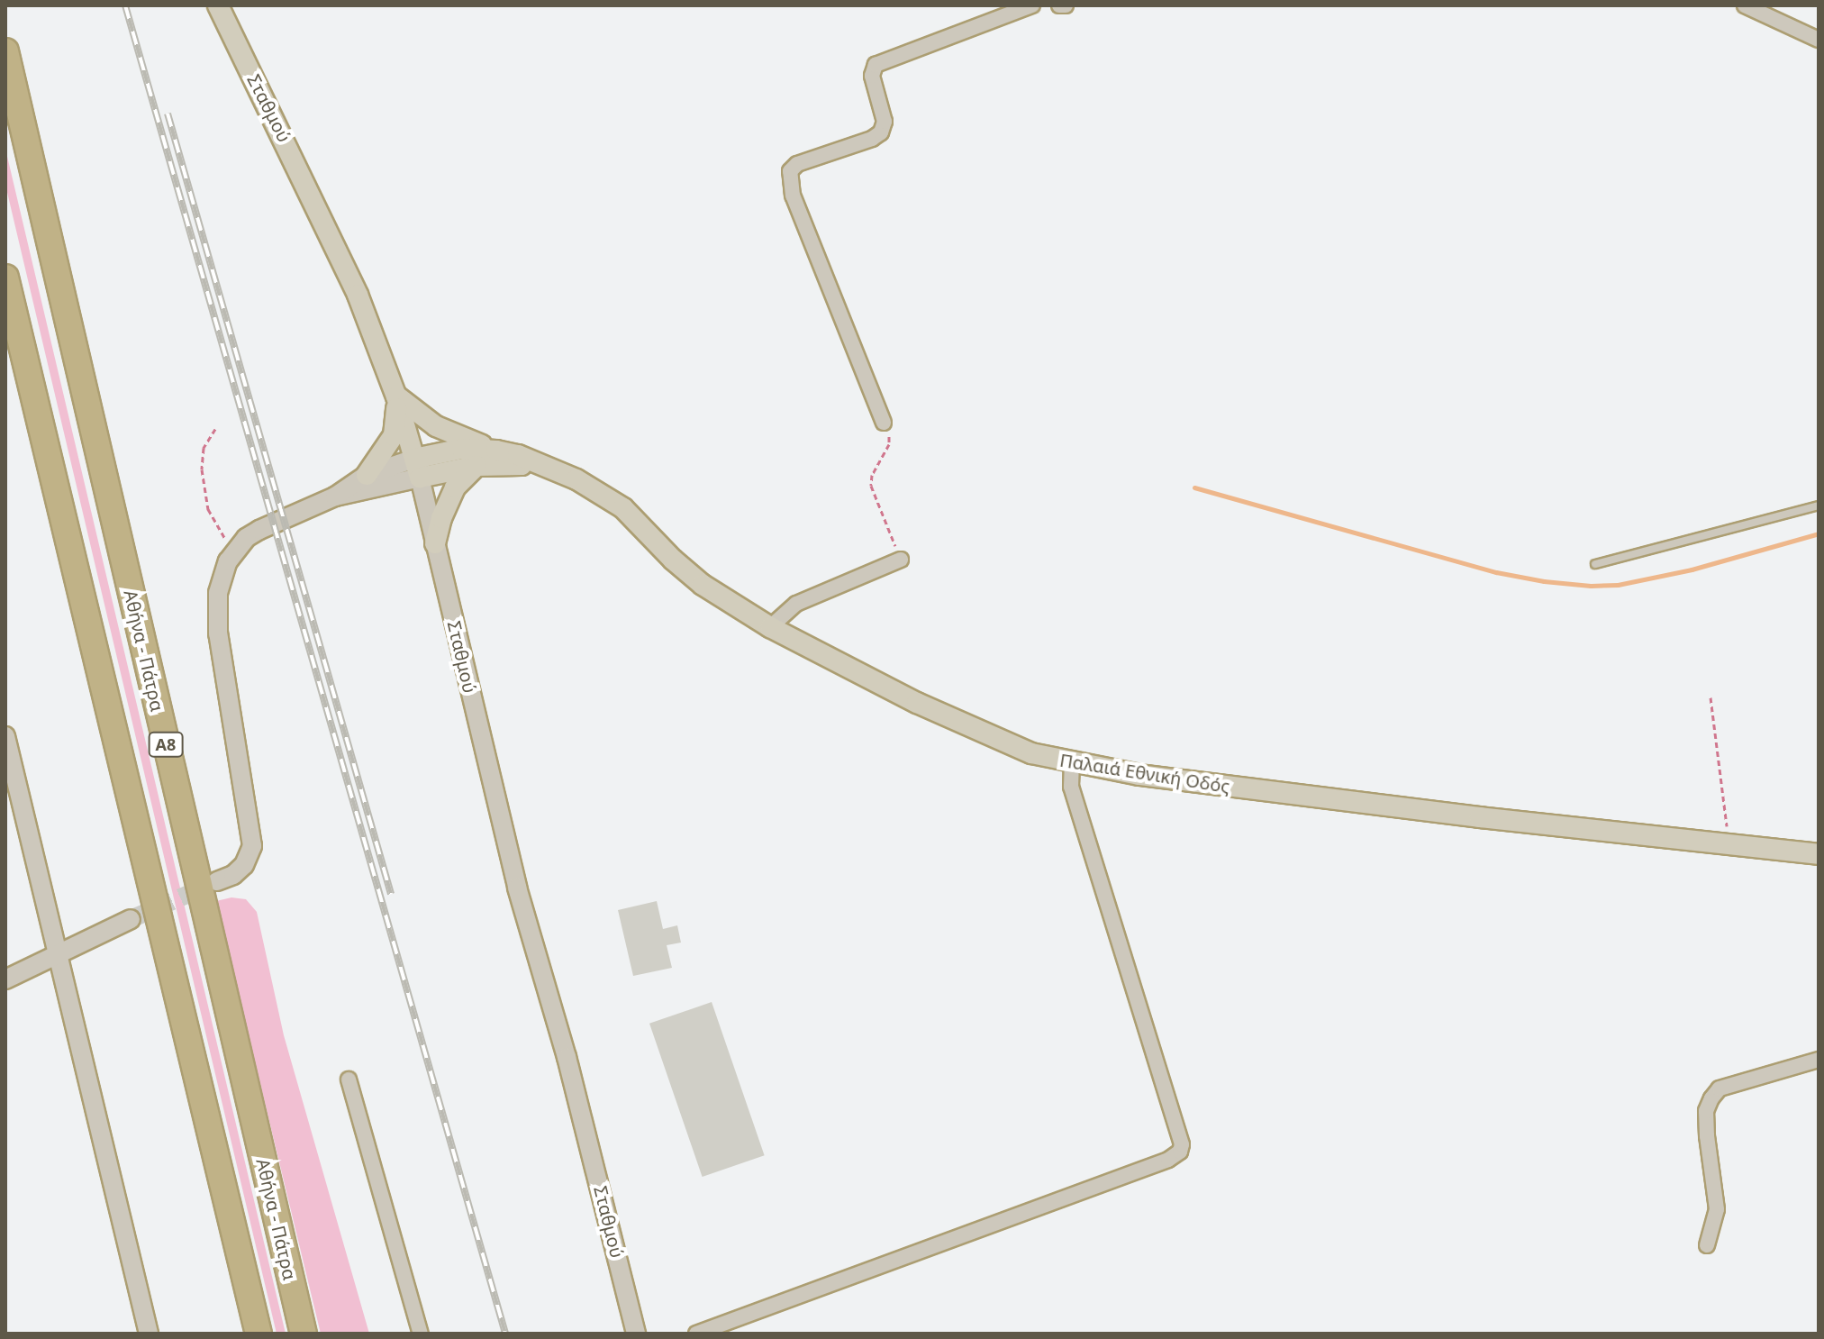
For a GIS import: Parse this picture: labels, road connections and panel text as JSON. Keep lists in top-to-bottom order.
{
  "streets": {
    "highway": ["Αθήνα - Πάτρα", "Α8"],
    "main road": ["Σταθμού", "Παλαιά Εθνική Οδός"]
  },
  "crossings": [
    ["Σταθμού", "Παλαιά Εθνική Οδός"]
  ]
}
